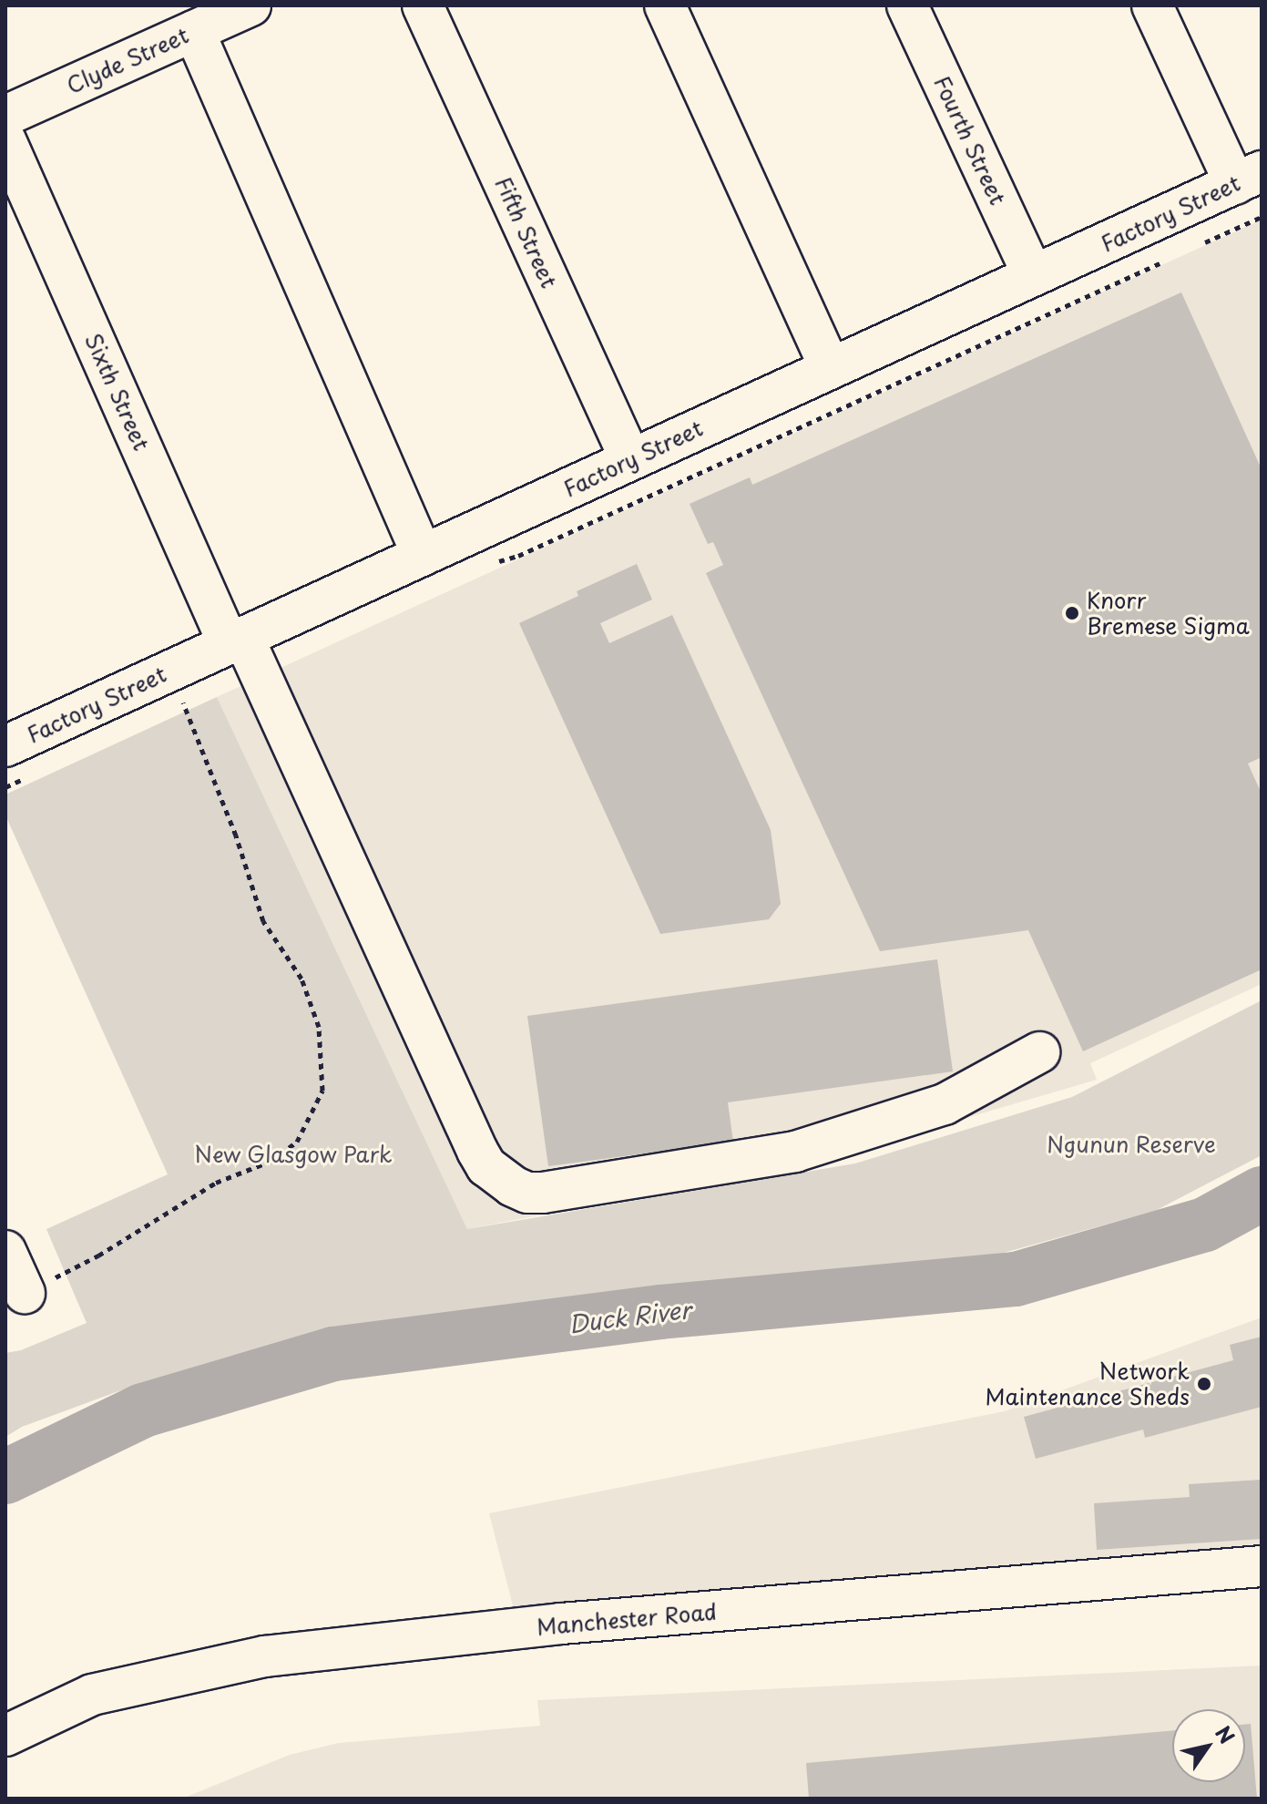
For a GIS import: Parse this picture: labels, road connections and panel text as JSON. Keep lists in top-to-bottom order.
{
  "streets": {
    "street": [
      "Clyde Street",
      "Fourth Street",
      "Factory Street",
      "Fifth Street",
      "Sixth Street",
      "Manchester Road"
    ]
  },
  "crossings": [
    ["Fourth Street", "Factory Street"],
    ["Factory Street", "Fifth Street"],
    ["Factory Street", "Sixth Street"]
  ],
  "water": ["Duck River"],
  "parks": ["Ngunun Reserve", "New Glasgow Park"],
  "places": ["Knorr Bremese Sigma", "Network Maintenance Sheds"],
  "north": "top right"
}
